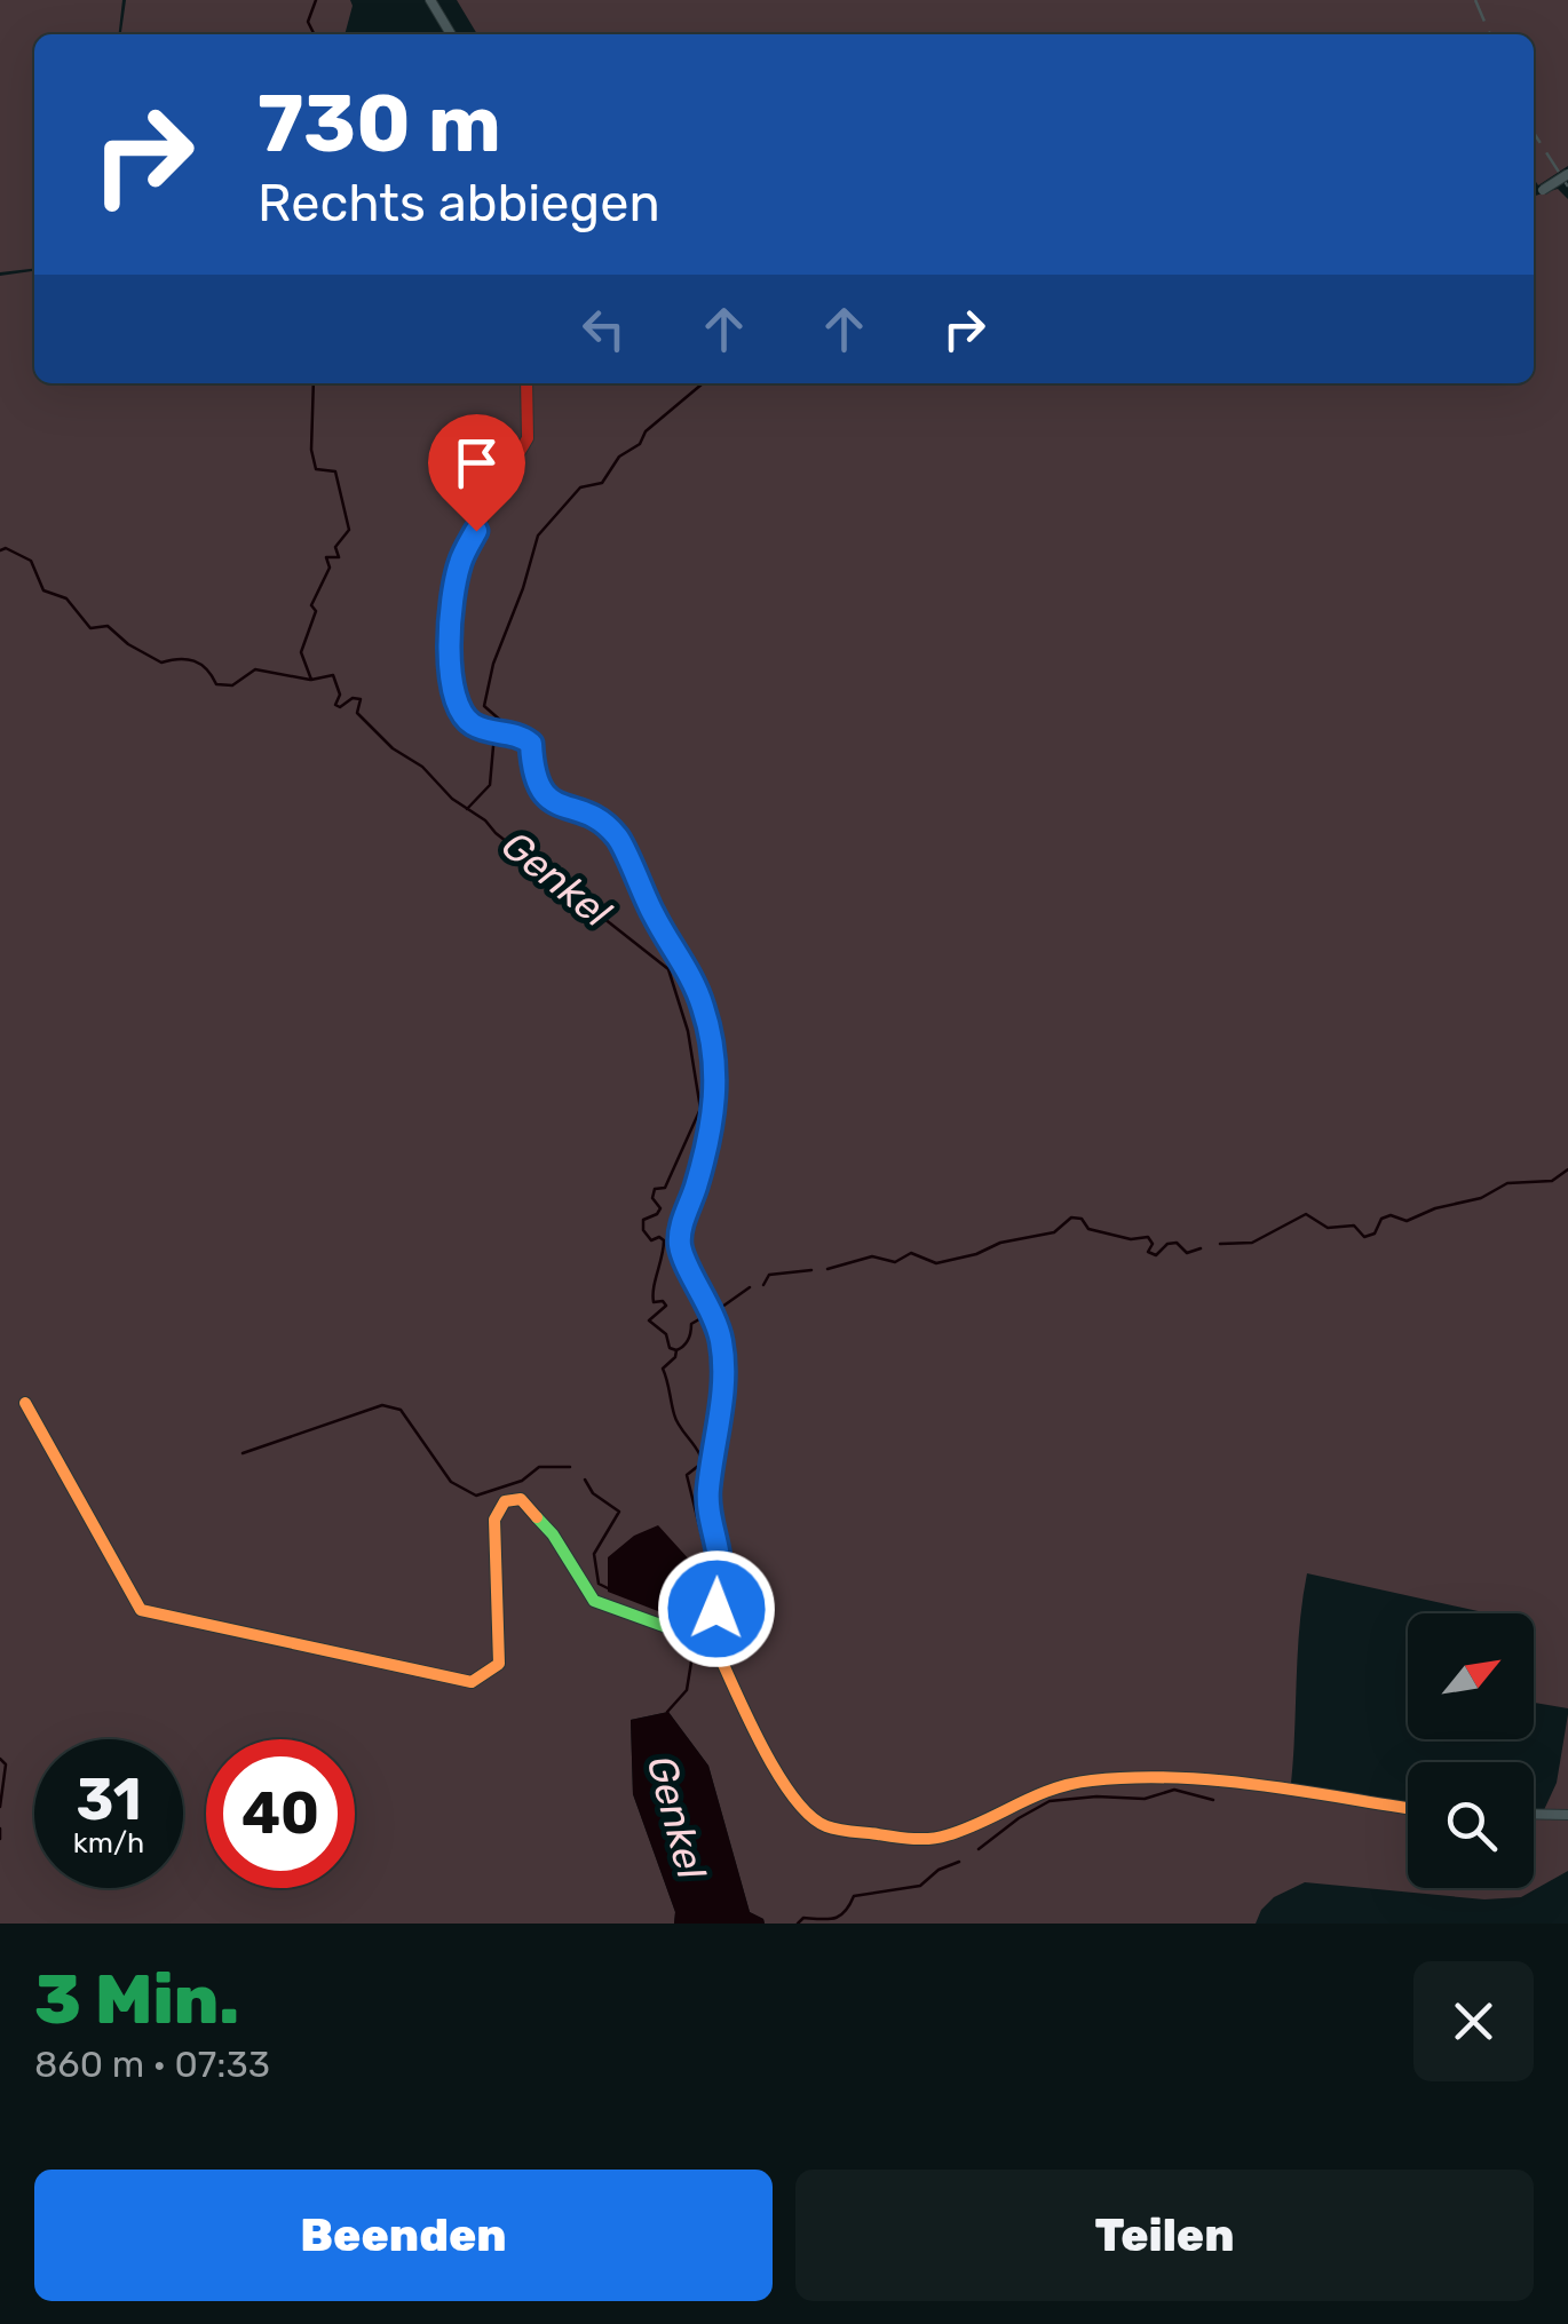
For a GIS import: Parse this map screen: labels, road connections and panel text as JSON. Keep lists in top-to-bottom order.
{
  "water": ["Genkel"],
  "north": "top right",
  "page": {
    "turn": ["730 m", "Rechts abbiegen"],
    "speed": "31 km/h",
    "limit": "40",
    "heading": ["3 Min.", "860 m · 07:33"],
    "buttons": ["Beenden", "Teilen"]
  }
}
